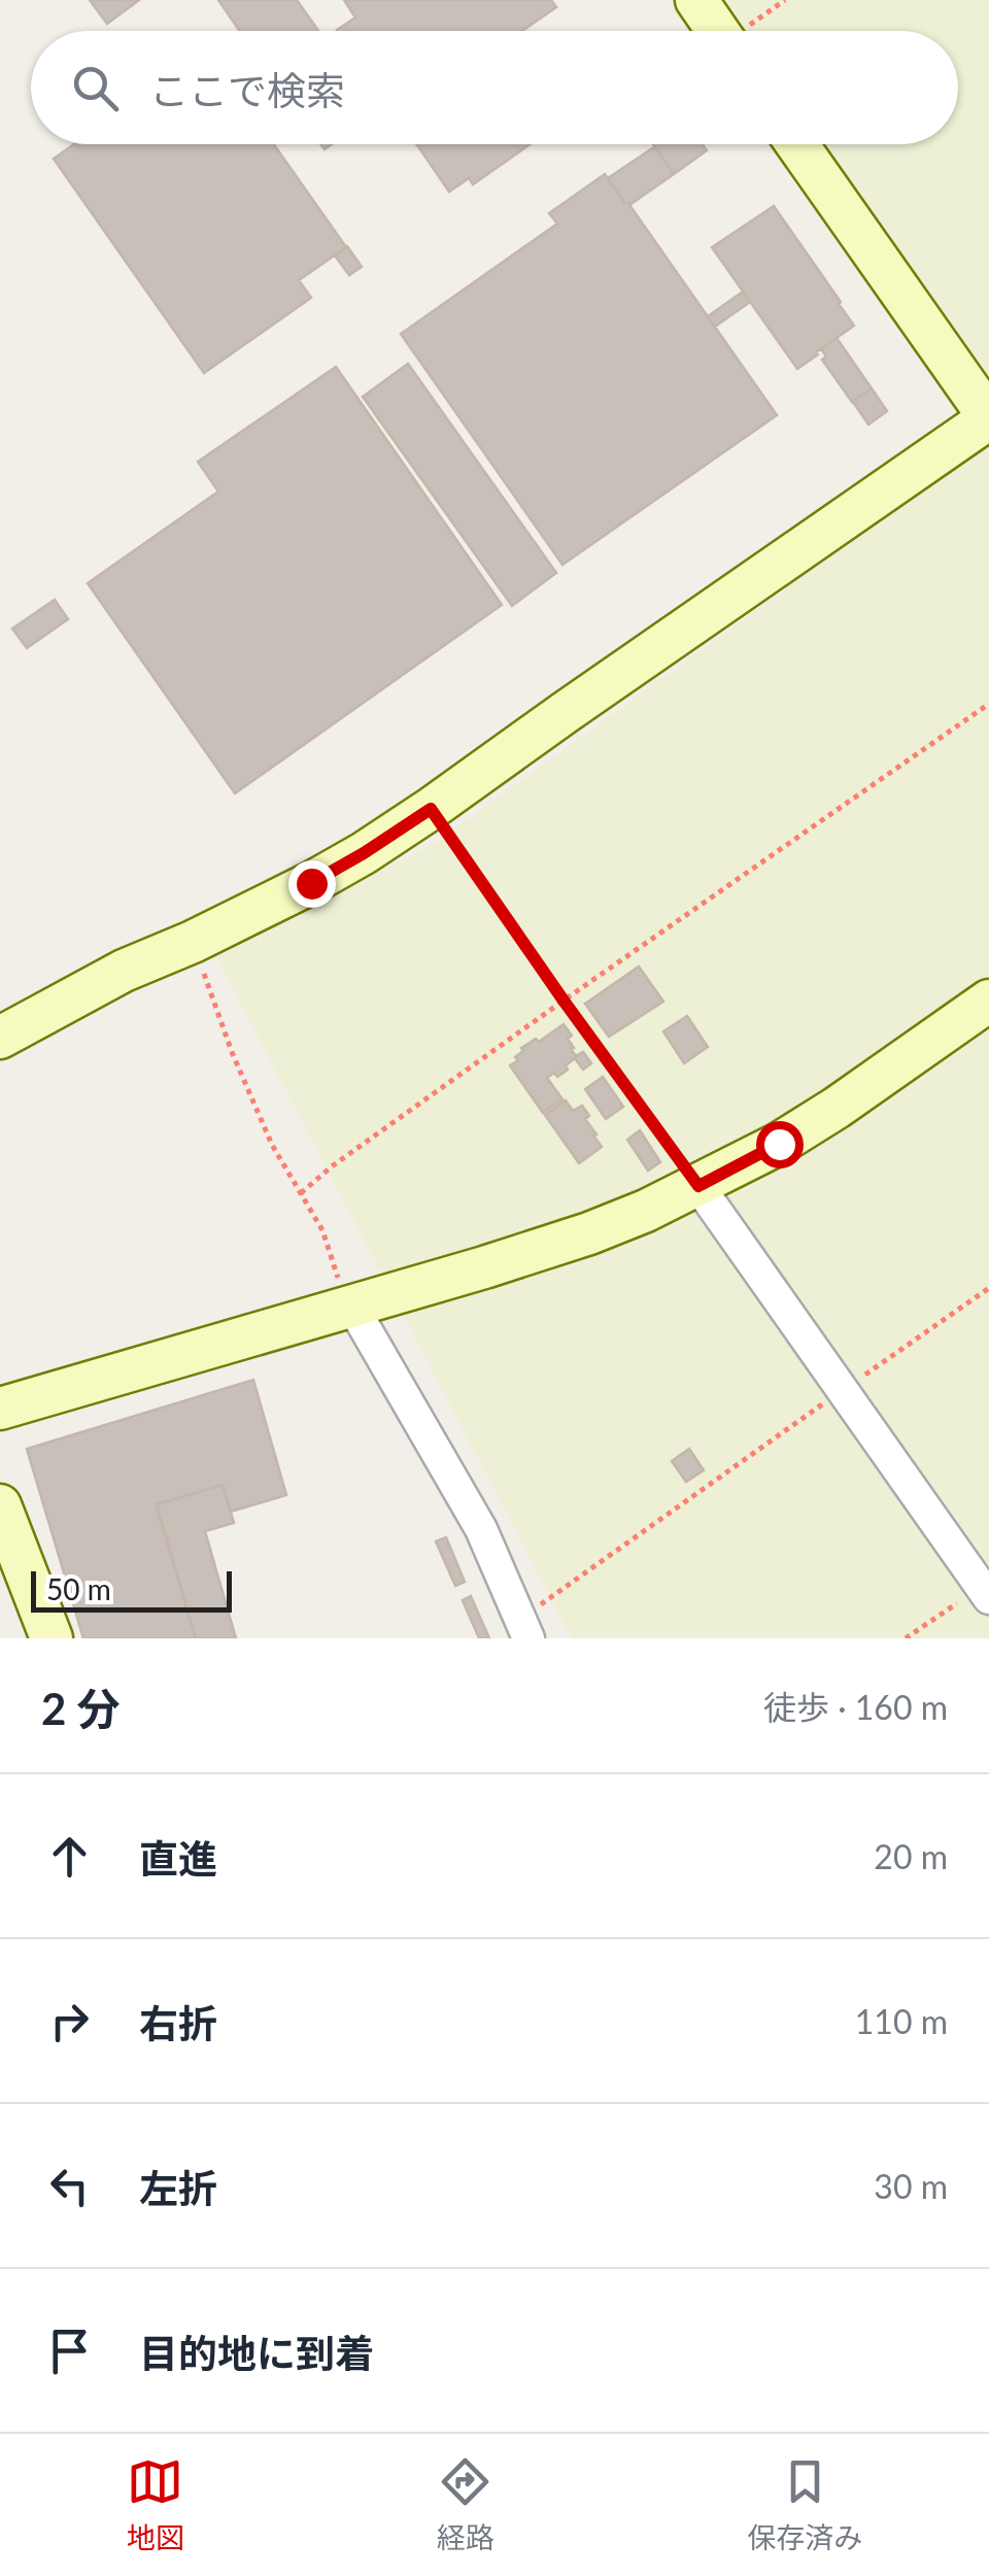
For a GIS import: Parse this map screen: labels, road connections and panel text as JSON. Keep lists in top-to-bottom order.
{
  "scale_bar": "50 m",
  "page": {
    "search": "ここで検索",
    "scale": "50 m",
    "heading": ["2 分", "徒歩 · 160 m"],
    "list": [
      ["直進", "20 m"],
      ["右折", "110 m"],
      ["左折", "30 m"],
      "目的地に到着"
    ],
    "nav": ["地図", "経路", "保存済み"]
  }
}
